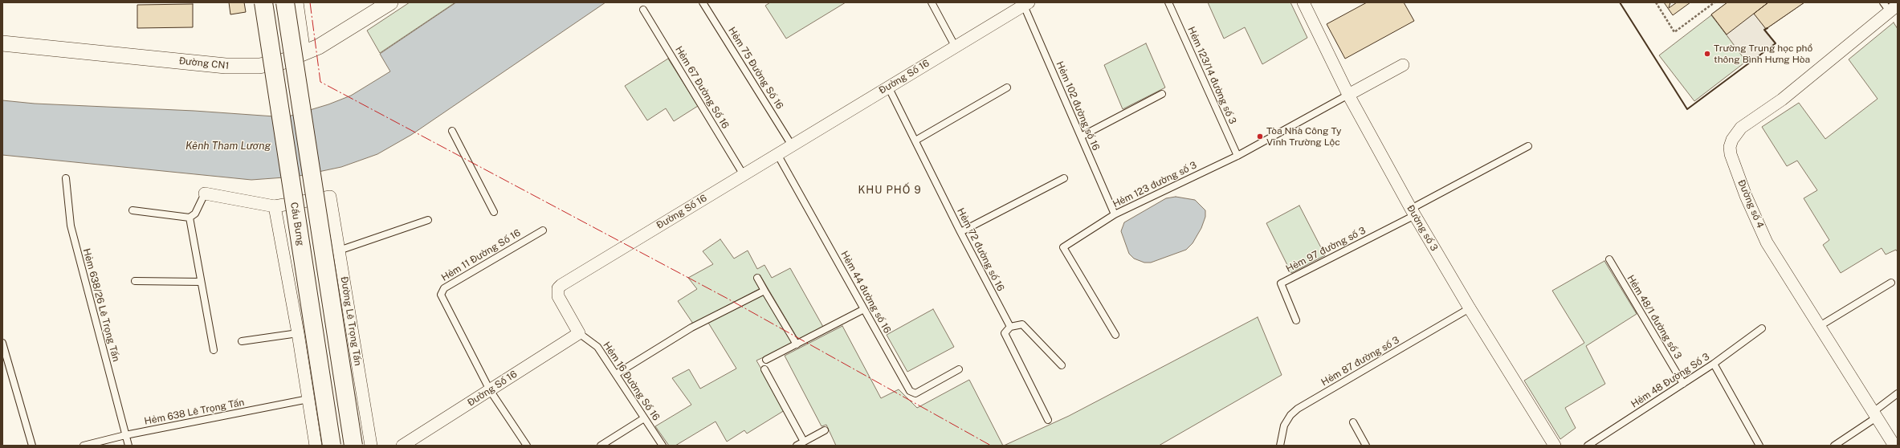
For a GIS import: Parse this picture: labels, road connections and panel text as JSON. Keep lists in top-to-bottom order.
{
  "streets": {
    "main road": ["Cầu Bưng"],
    "street": [
      "Đường CN1",
      "Đường Số 16",
      "Đường số 4",
      "Đường số 3",
      "Đường Lê Trọng Tấn"
    ],
    "lane": [
      "Hẻm 75 Đường Số 16",
      "Hẻm 123/14 đường số 3",
      "Hẻm 67 Đường Số 16",
      "Hẻm 102 đường số 16",
      "Hẻm 123 đường số 3",
      "Hẻm 72 đường số 16",
      "Hẻm 97 đường số 3",
      "Hẻm 11 Đường Số 16",
      "Hẻm 44 đường số 16",
      "Hẻm 638/26 Lê Trọng Tấn",
      "Hẻm 48/1 đường số 3",
      "Hẻm 87 đường số 3",
      "Hẻm 48 Đường Số 3",
      "Hẻm 16 Đường Số 16",
      "Hẻm 638 Lê Trọng Tấn"
    ]
  },
  "crossings": [
    ["Hẻm 75 Đường Số 16", "Đường Số 16"],
    ["Hẻm 123/14 đường số 3", "Hẻm 123 đường số 3"],
    ["Đường Số 16", "Hẻm 67 Đường Số 16"],
    ["Đường Số 16", "Hẻm 102 đường số 16"],
    ["Đường Số 16", "Hẻm 72 đường số 16"],
    ["Đường Số 16", "Hẻm 11 Đường Số 16"],
    ["Đường Số 16", "Hẻm 44 đường số 16"],
    ["Đường Số 16", "Hẻm 16 Đường Số 16"],
    ["Hẻm 102 đường số 16", "Hẻm 123 đường số 3"],
    ["Hẻm 123 đường số 3", "Đường số 3"],
    ["Đường số 3", "Hẻm 97 đường số 3"],
    ["Đường số 3", "Hẻm 87 đường số 3"],
    ["Hẻm 638/26 Lê Trọng Tấn", "Hẻm 638 Lê Trọng Tấn"],
    ["Hẻm 48/1 đường số 3", "Hẻm 48 Đường Số 3"]
  ],
  "districts": ["KHU PHỐ 9"],
  "water": ["Kênh Tham Lương"],
  "places": ["Trường Trung học phổ thông Bình Hưng Hòa", "Tòa Nhà Công Ty Vĩnh Trường Lộc"]
}
